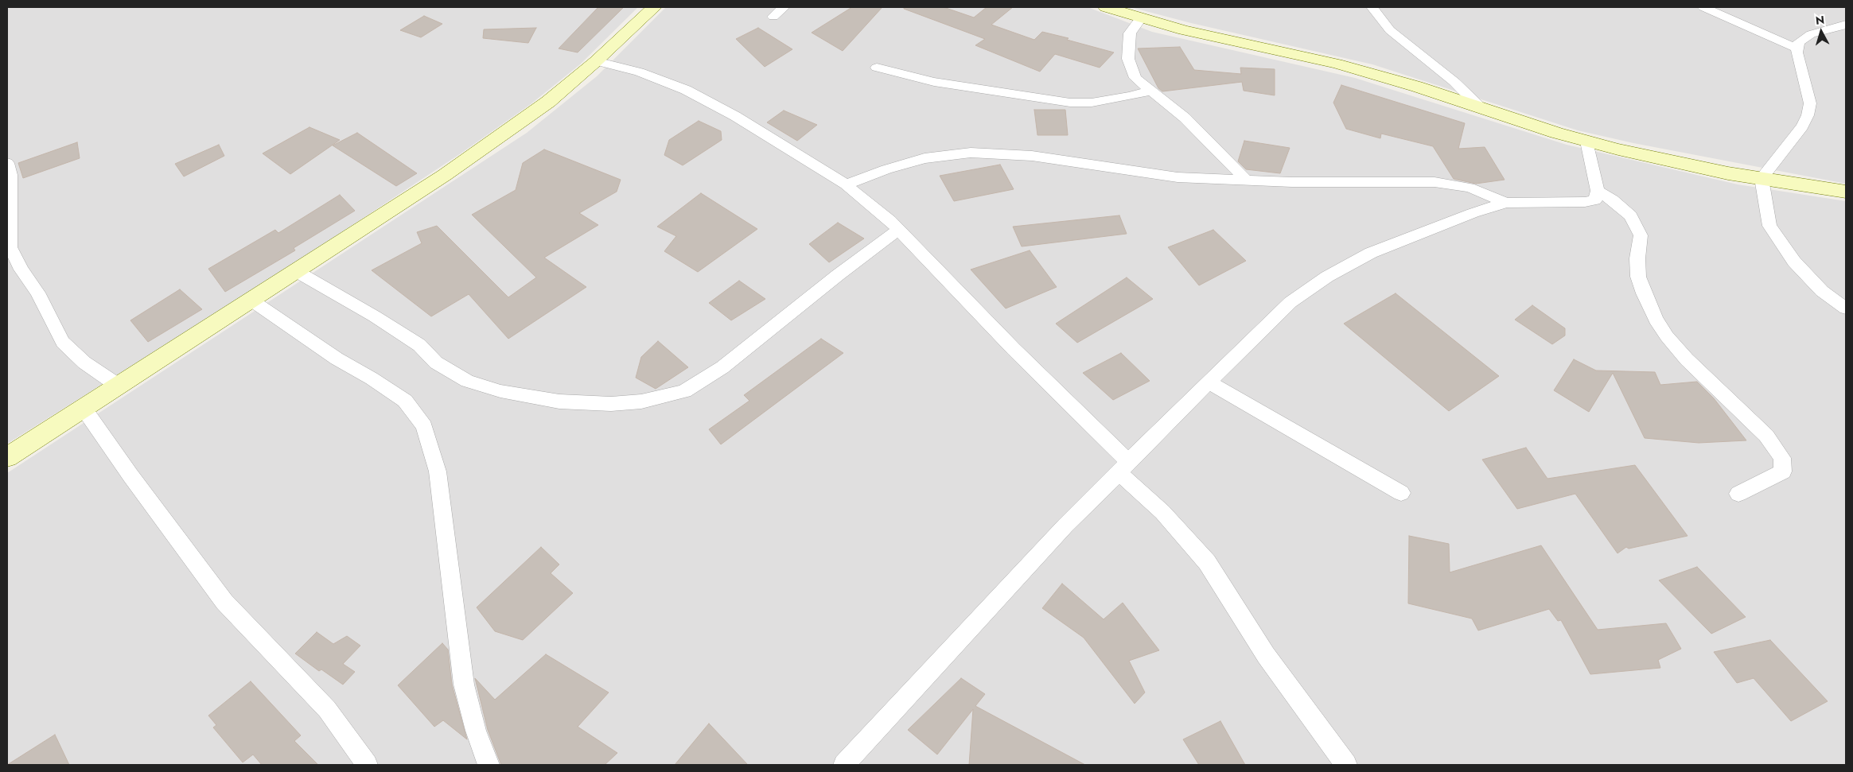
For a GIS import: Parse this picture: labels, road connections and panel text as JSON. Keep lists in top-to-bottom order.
{
  "north": "top"
}
